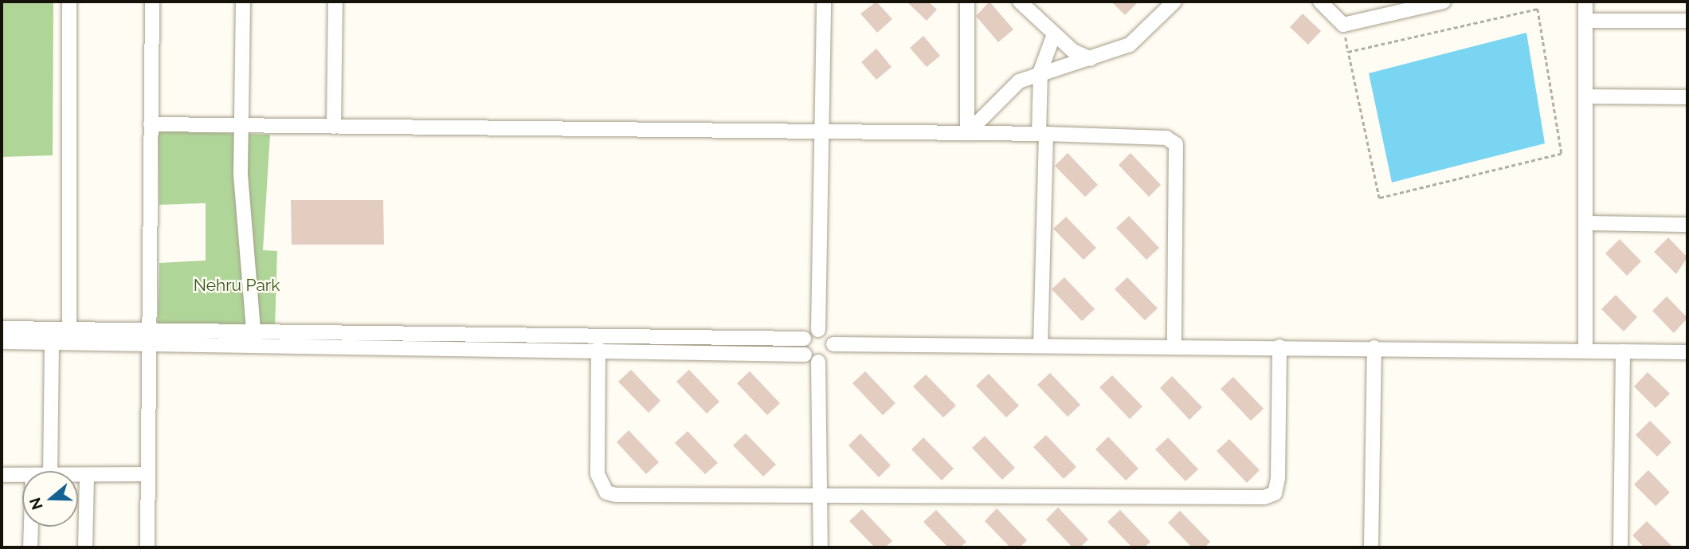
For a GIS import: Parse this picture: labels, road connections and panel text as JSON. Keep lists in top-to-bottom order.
{
  "parks": ["Nehru Park"],
  "north": "left"
}
